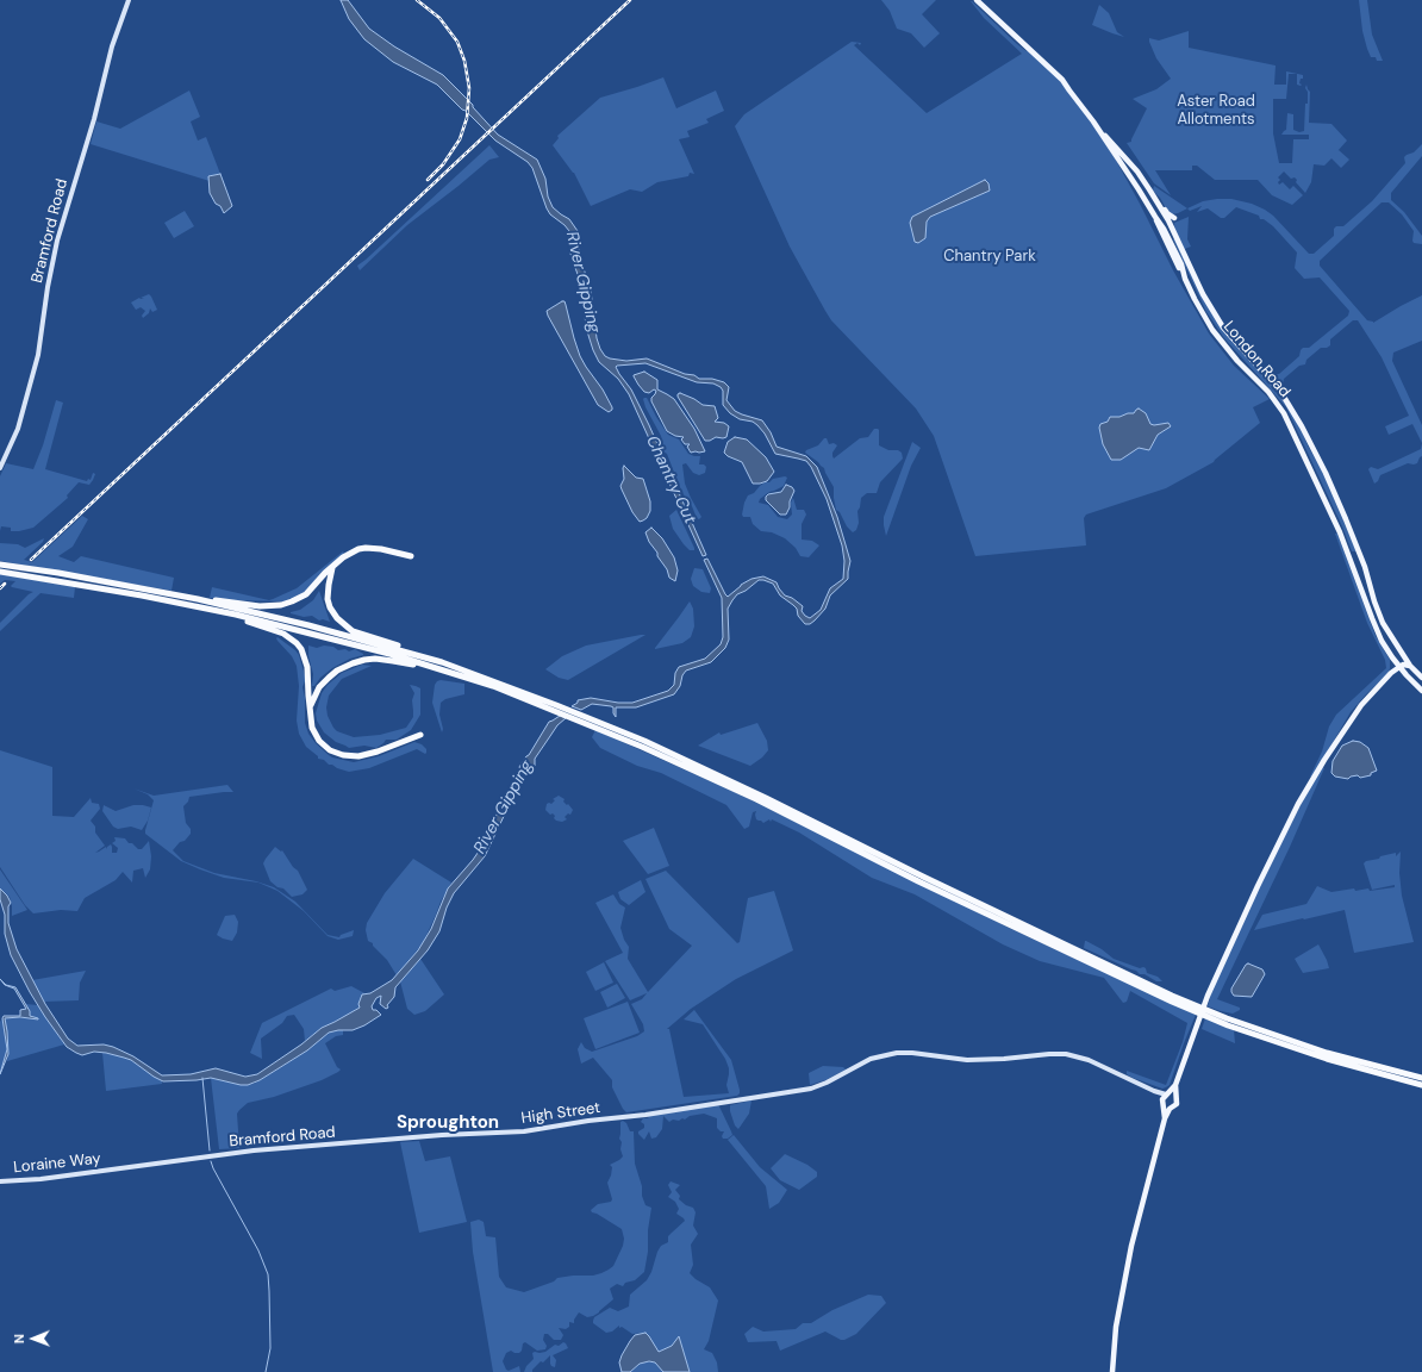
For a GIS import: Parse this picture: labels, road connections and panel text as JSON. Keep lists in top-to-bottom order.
{
  "streets": {
    "main road": [
      "Bramford Road",
      "London Road",
      "High Street",
      "Loraine Way"
    ]
  },
  "crossings": [
    ["Bramford Road", "High Street"],
    ["Bramford Road", "Loraine Way"]
  ],
  "districts": ["Sproughton"],
  "water": ["River Gipping", "Chantry Cut"],
  "parks": ["Aster Road Allotments", "Chantry Park"],
  "north": "left"
}
